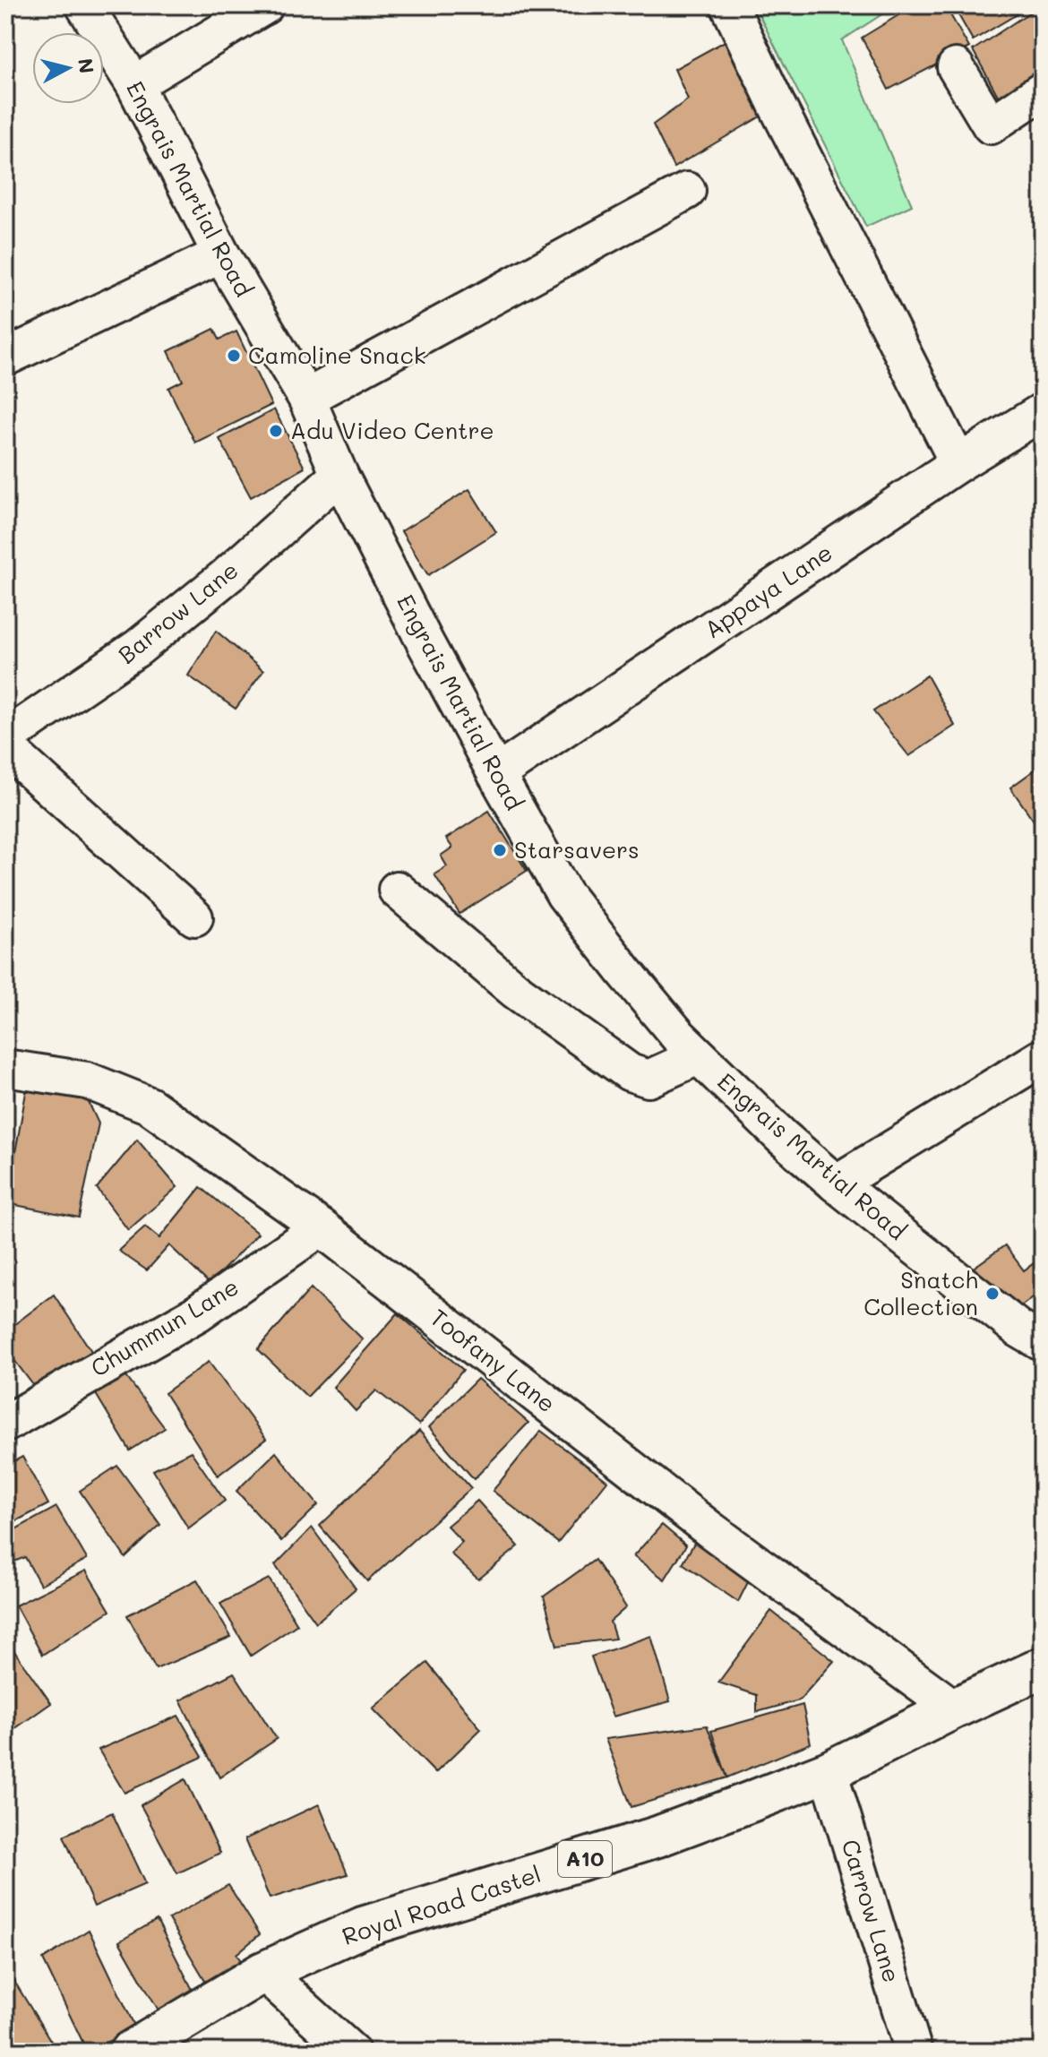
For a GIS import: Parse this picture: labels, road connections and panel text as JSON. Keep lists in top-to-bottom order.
{
  "streets": {
    "main road": ["A10", "Royal Road Castel"],
    "street": [
      "Engrais Martial Road",
      "Appaya Lane",
      "Barrow Lane",
      "Chummun Lane",
      "Toofany Lane",
      "Carrow Lane"
    ]
  },
  "crossings": [
    ["Engrais Martial Road", "Appaya Lane"],
    ["Engrais Martial Road", "Barrow Lane"],
    ["Chummun Lane", "Toofany Lane"],
    ["Toofany Lane", "Royal Road Castel"],
    ["Royal Road Castel", "Carrow Lane"]
  ],
  "places": [
    "Camoline Snack",
    "Adu Video Centre",
    "Starsavers",
    "Snatch Collection"
  ],
  "north": "right"
}
